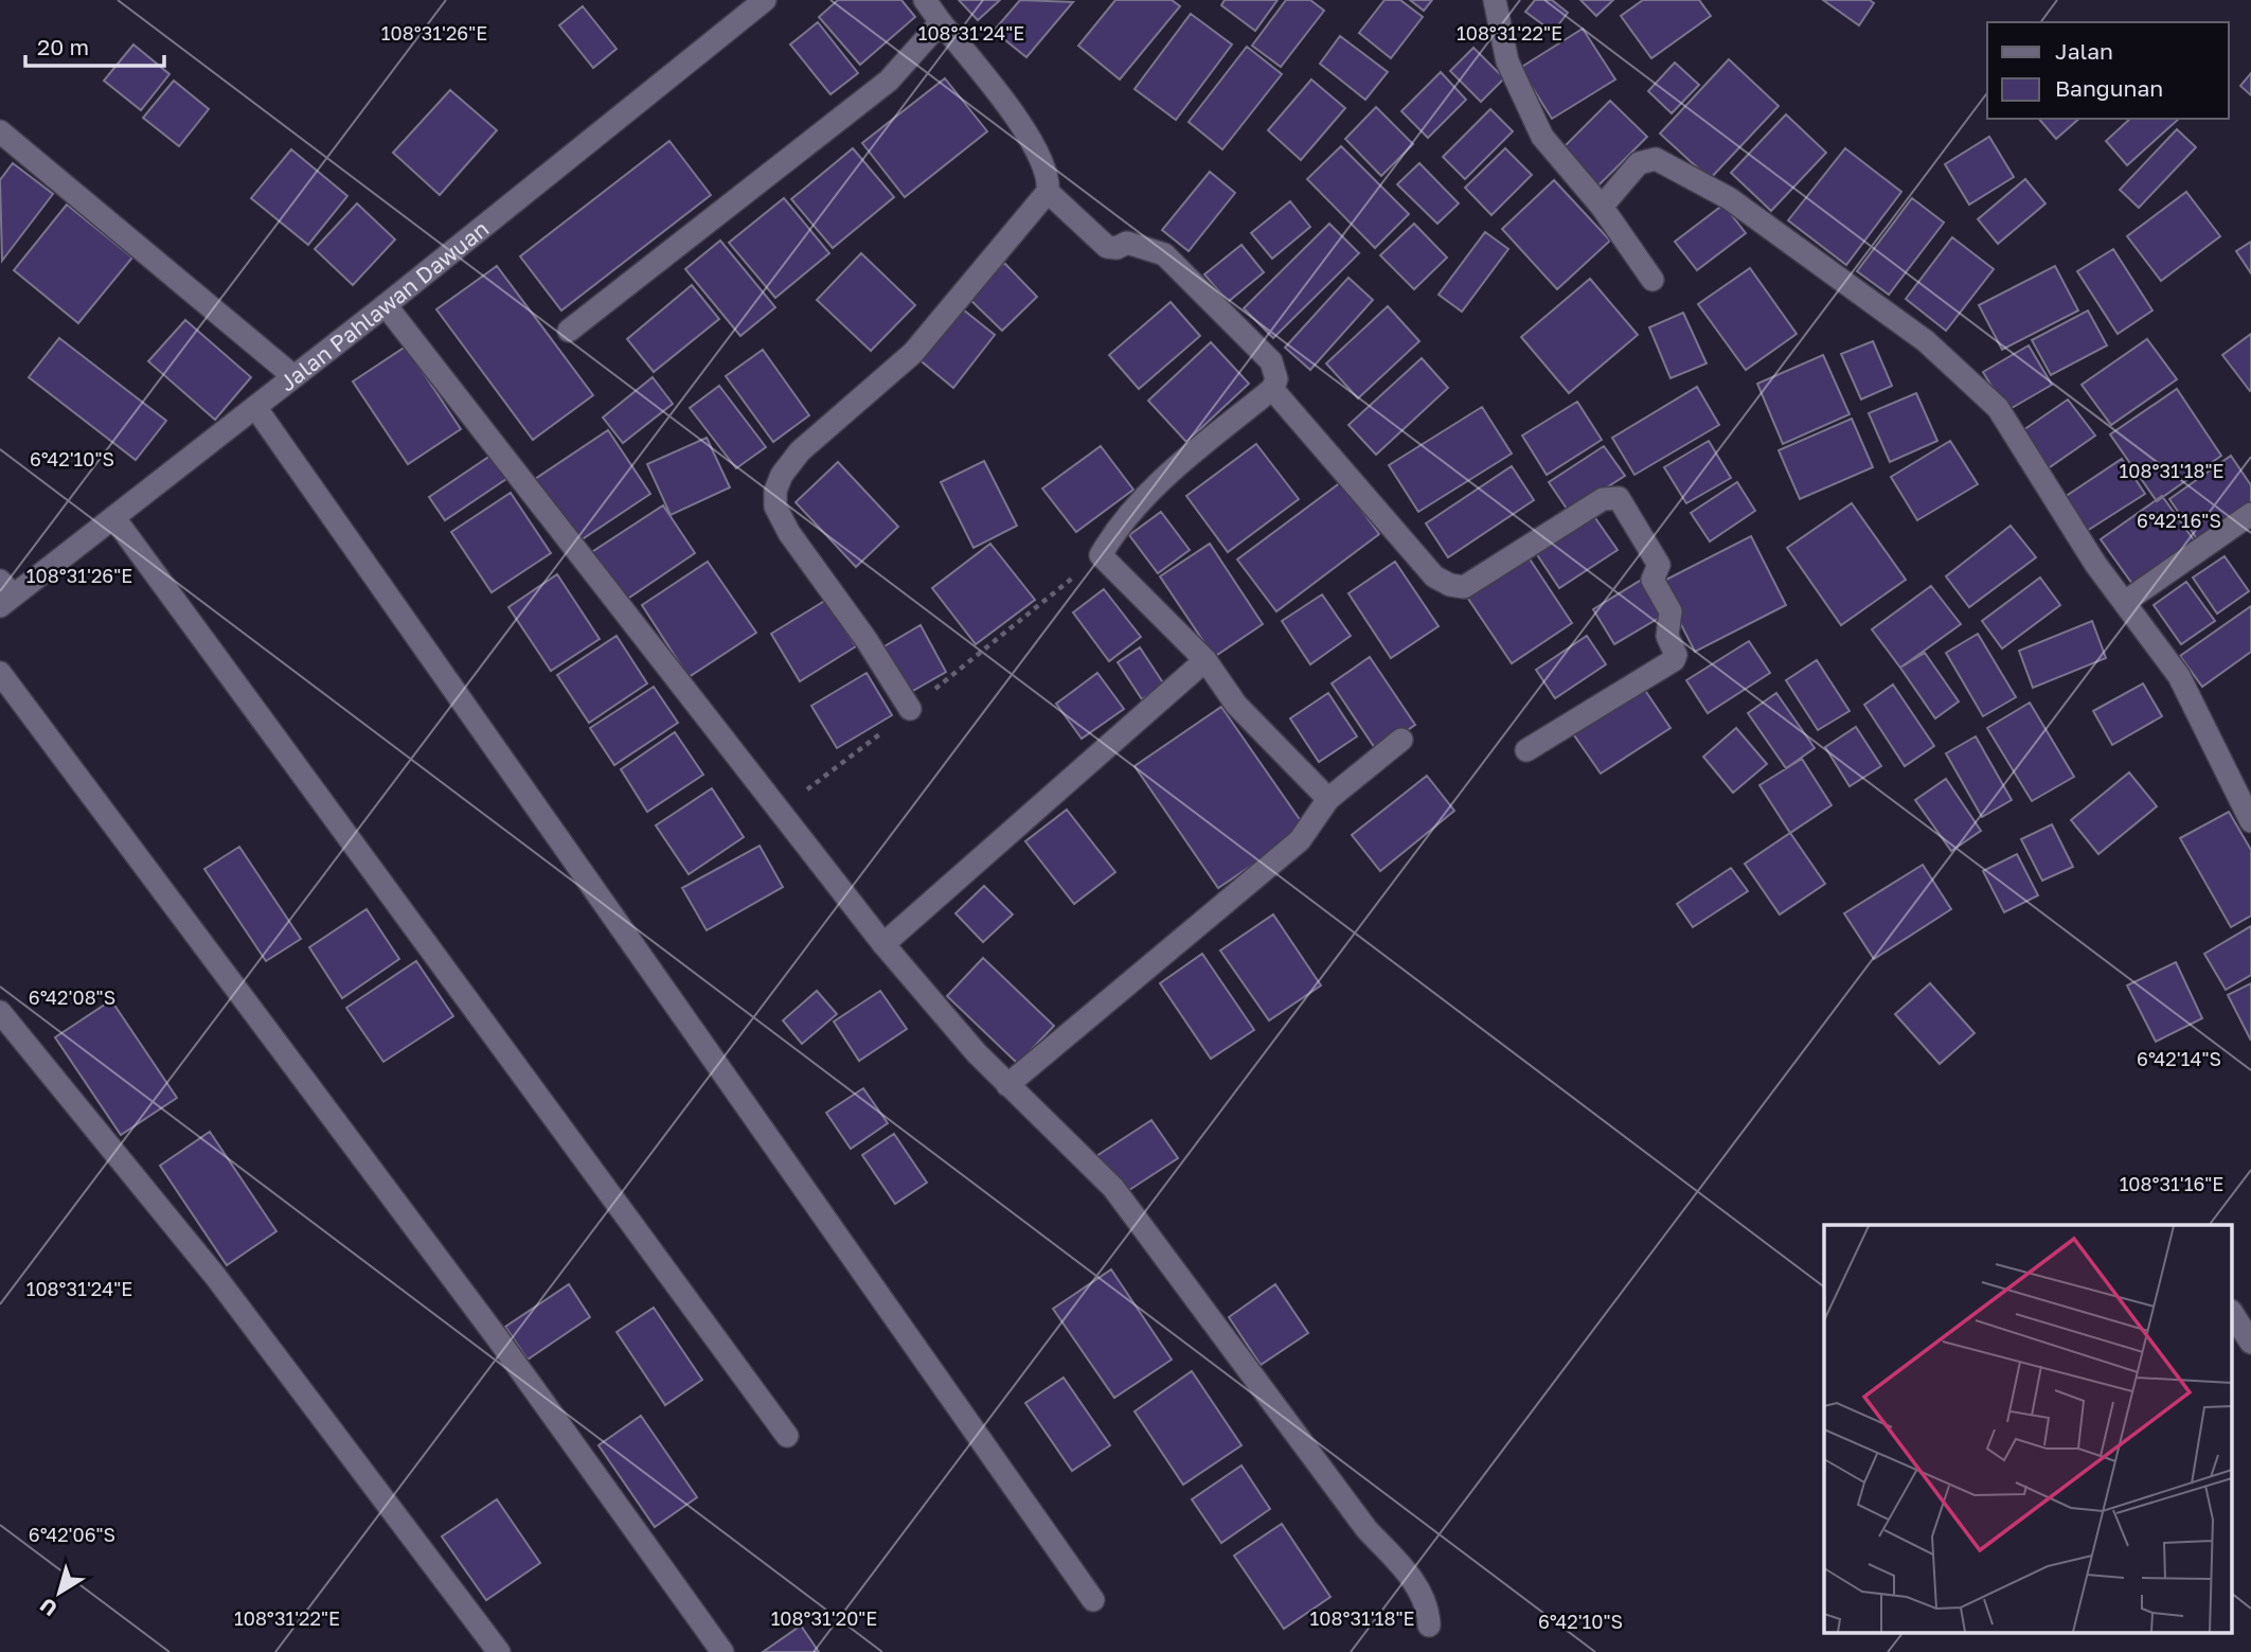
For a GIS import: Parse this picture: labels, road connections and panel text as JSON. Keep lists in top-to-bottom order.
{
  "streets": {
    "street": ["Jalan Pahlawan Dawuan"]
  },
  "legend": ["Jalan", "Bangunan"],
  "scale_bar": "20 m",
  "north": "bottom left",
  "coordinates": [
    "108°31'26\"E",
    "108°31'24\"E",
    "108°31'22\"E",
    "6°42'10\"S",
    "108°31'18\"E",
    "6°42'16\"S",
    "6°42'08\"S",
    "6°42'14\"S",
    "108°31'16\"E",
    "6°42'06\"S",
    "108°31'20\"E"
  ]
}
